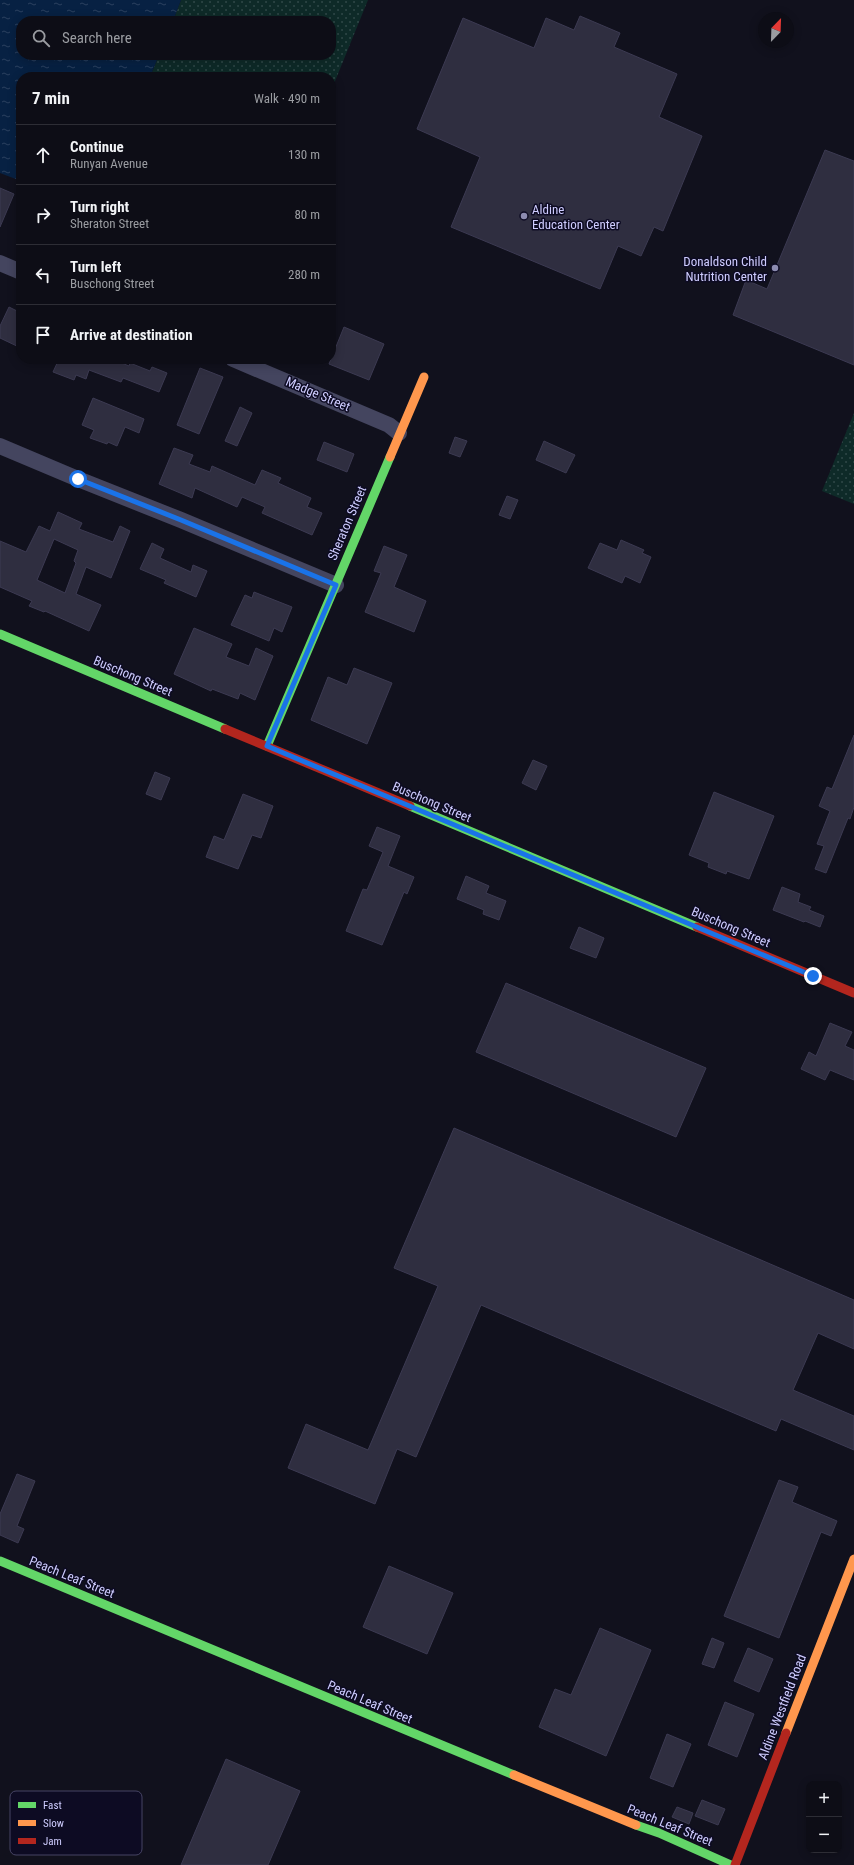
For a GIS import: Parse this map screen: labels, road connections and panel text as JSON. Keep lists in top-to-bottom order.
{
  "streets": {
    "street": [
      "Madge Street",
      "Sheraton Street",
      "Buschong Street",
      "Peach Leaf Street",
      "Aldine Westfield Road"
    ]
  },
  "crossings": [
    ["Madge Street", "Sheraton Street"],
    ["Sheraton Street", "Buschong Street"]
  ],
  "places": ["Aldine Education Center", "Donaldson Child Nutrition Center"],
  "legend": ["Fast", "Slow", "Jam"],
  "north": "top right",
  "page": {
    "search": "Search here",
    "heading": ["7 min", "Walk · 490 m"],
    "list": [
      ["Continue", "Runyan Avenue", "130 m"],
      ["Turn right", "Sheraton Street", "80 m"],
      ["Turn left", "Buschong Street", "280 m"],
      "Arrive at destination"
    ],
    "map_buttons": ["+", "−"]
  }
}
